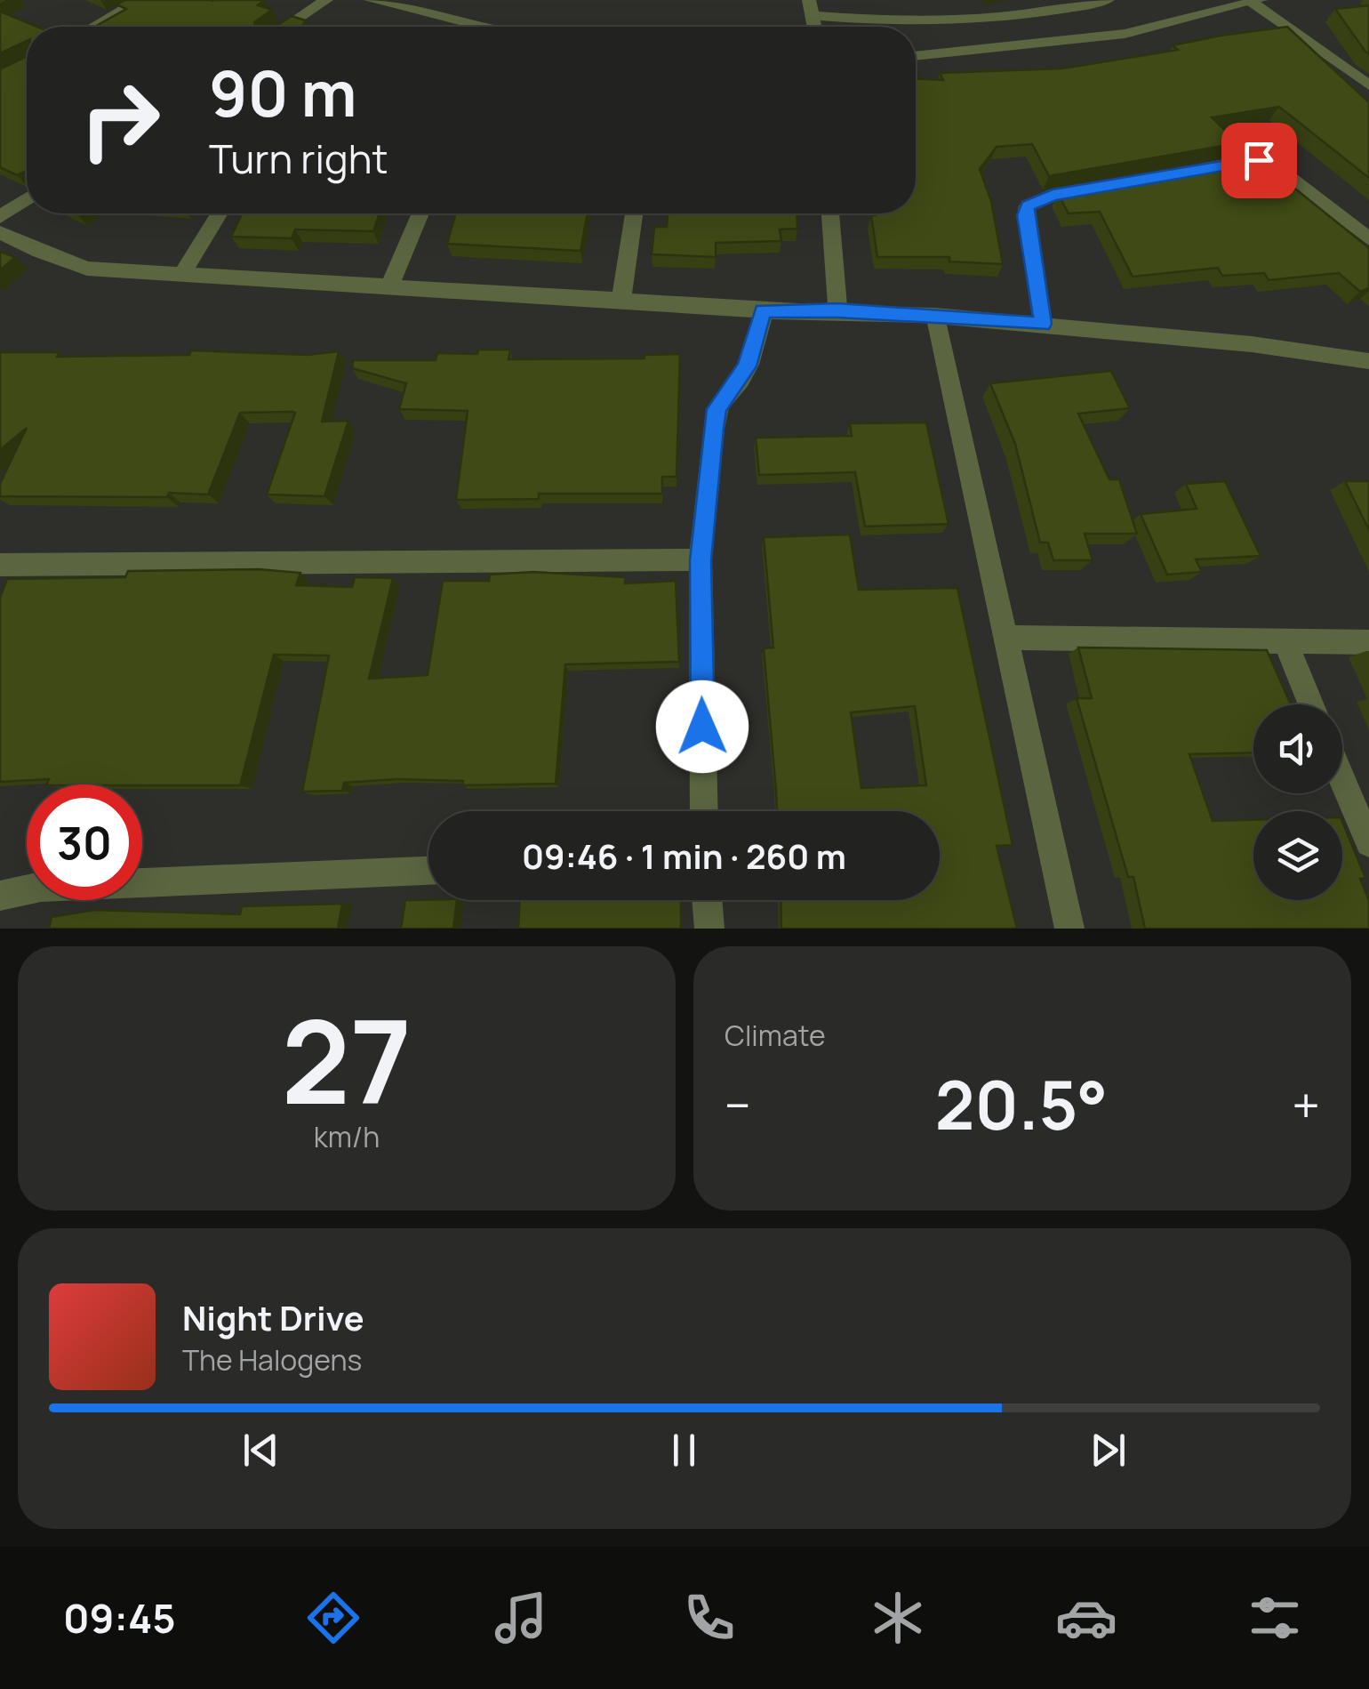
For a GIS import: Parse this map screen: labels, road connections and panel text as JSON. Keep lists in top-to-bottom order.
{
  "page": {
    "turn": ["90 m", "Turn right"],
    "limit": "30",
    "trip": "09:46 · 1 min · 260 m",
    "tile": [
      ["27", "km/h"],
      "Climate"
    ],
    "heat": ["−", "20.5°", "+"],
    "song": ["Night Drive", "The Halogens"],
    "tabs": "09:45"
  }
}
